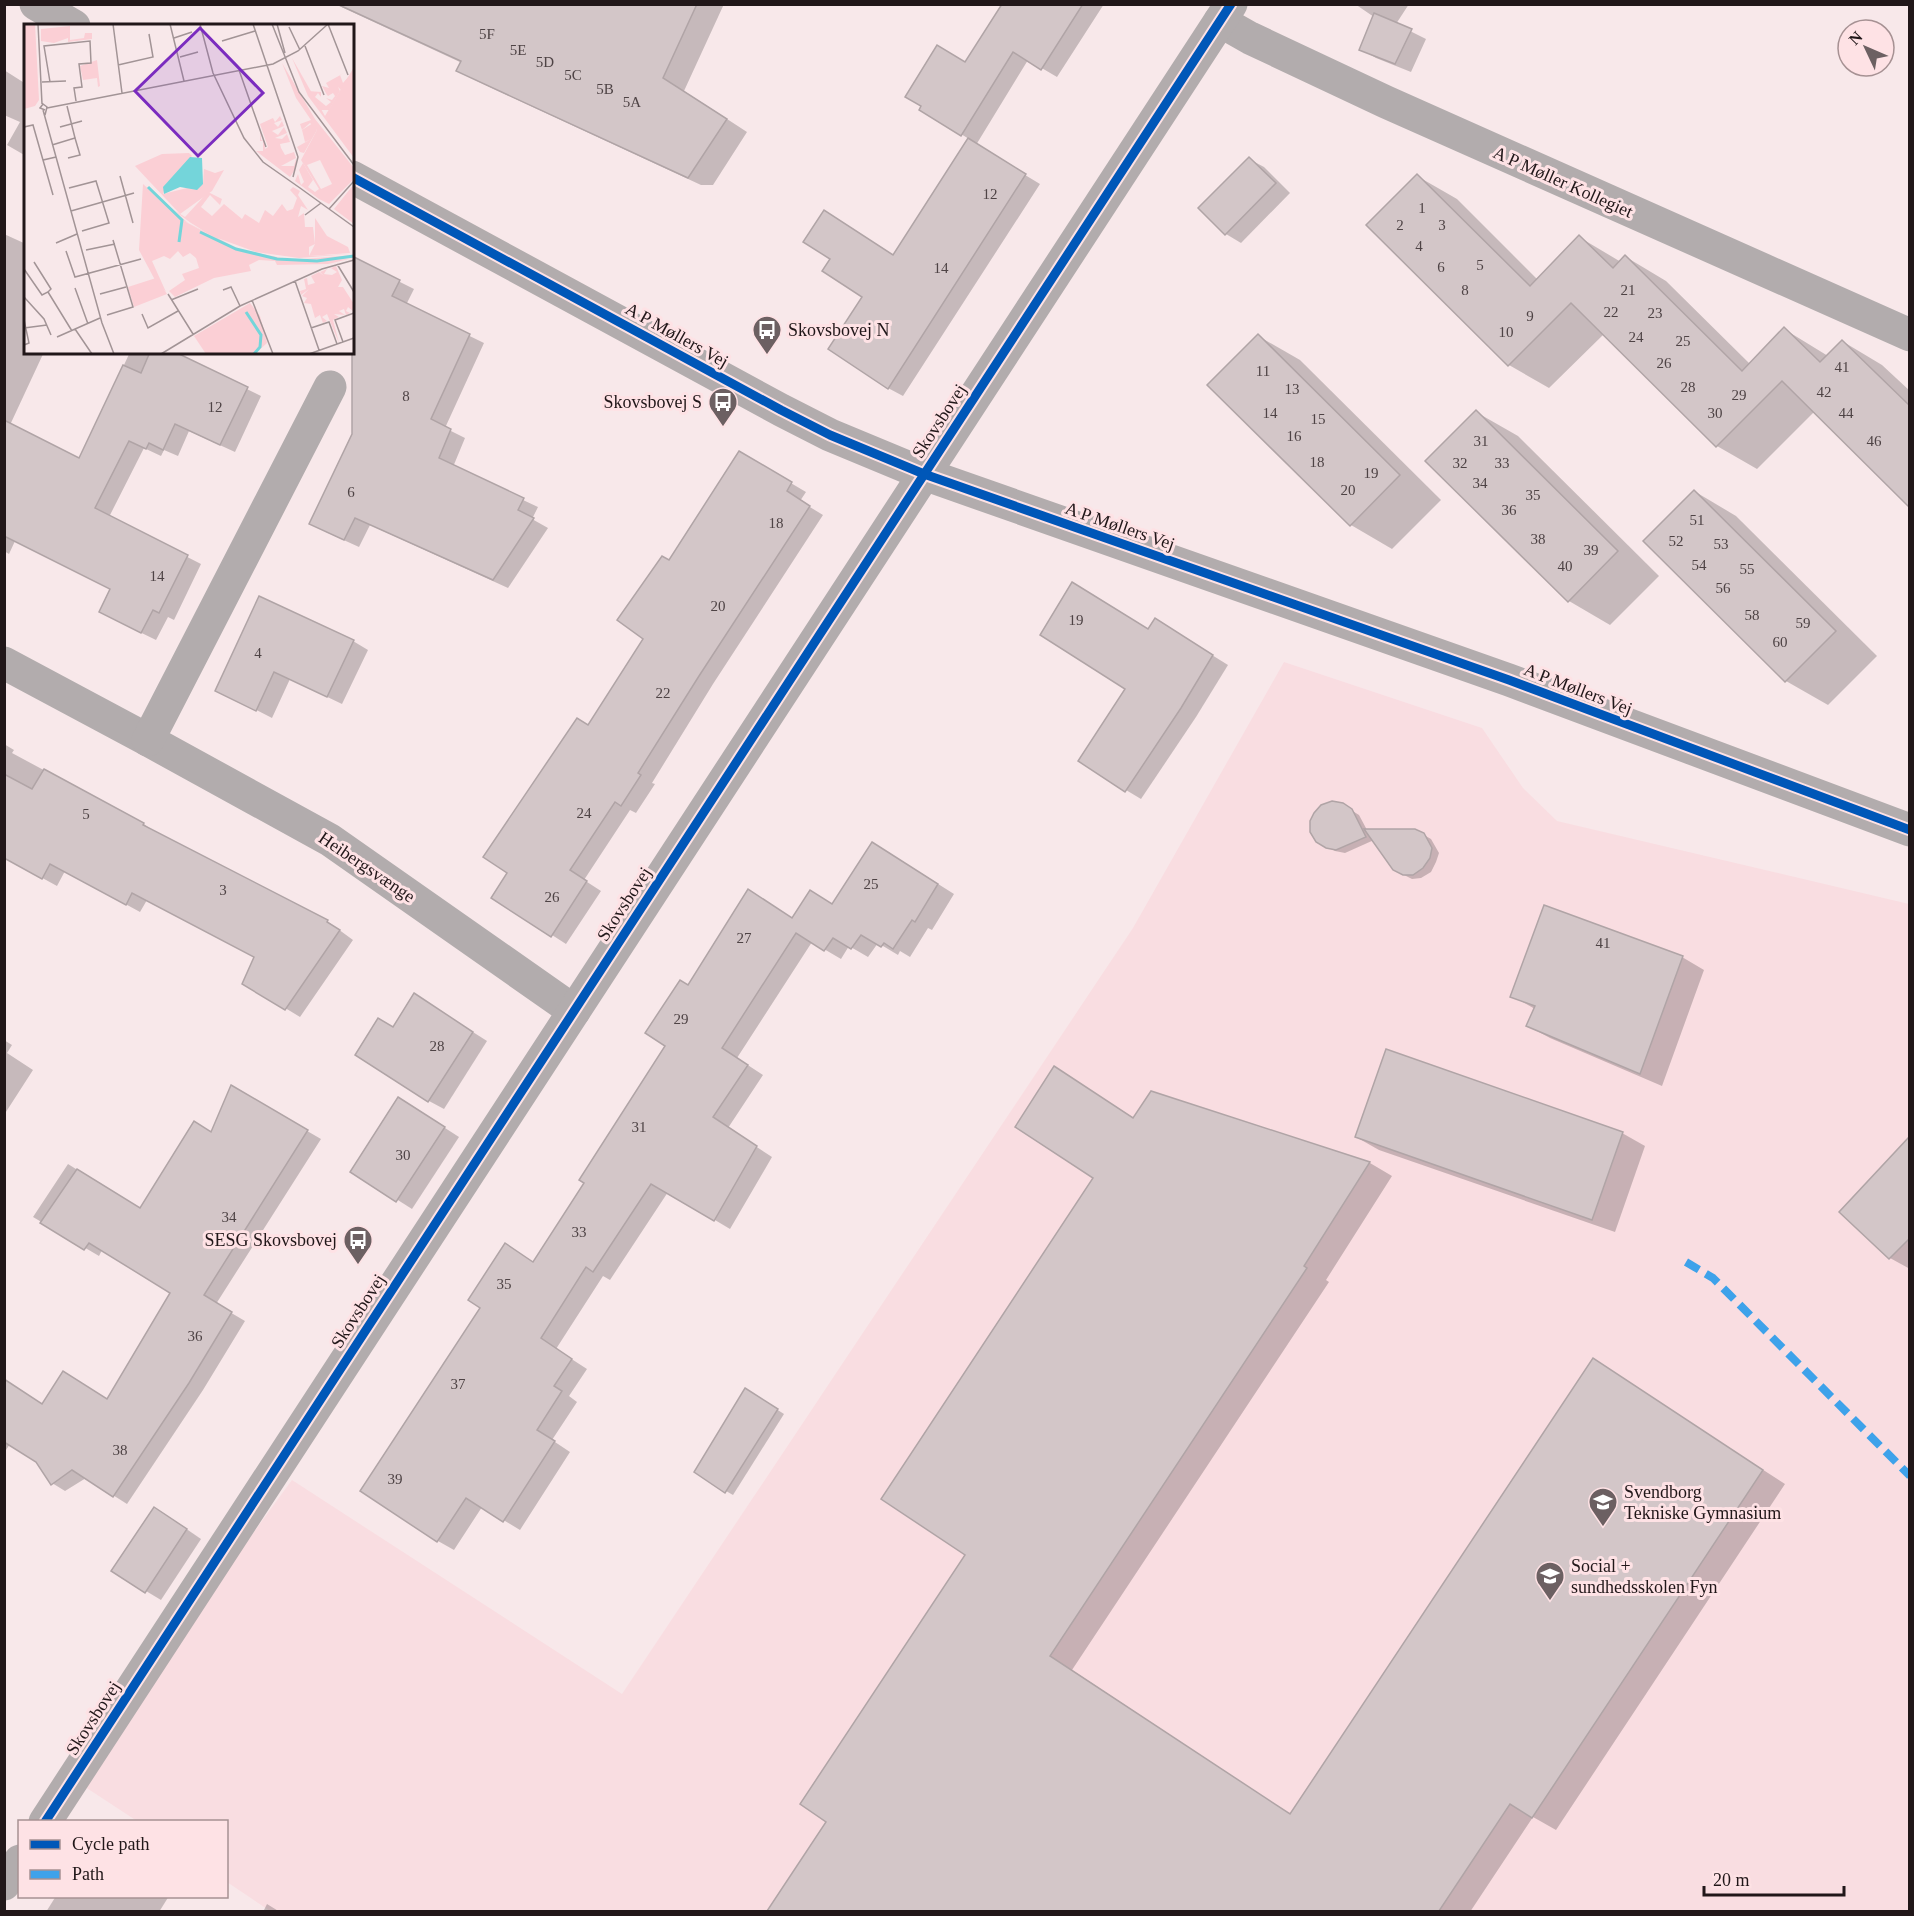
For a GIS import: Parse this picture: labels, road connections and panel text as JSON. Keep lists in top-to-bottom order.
{
  "streets": {
    "street": [
      "A P Møller Kollegiet",
      "A P Møllers Vej",
      "Skovsbovej",
      "Heibergsvænge"
    ]
  },
  "crossings": [
    ["A P Møller Kollegiet", "Skovsbovej"],
    ["A P Møllers Vej", "Skovsbovej"],
    ["Skovsbovej", "Heibergsvænge"]
  ],
  "places": {
    "bus stop": ["Skovsbovej N", "Skovsbovej S", "SESG Skovsbovej"],
    "school or university": ["Svendborg Tekniske Gymnasium", "Social + sundhedsskolen Fyn"]
  },
  "house_numbers": [
    "5F",
    "5E",
    "5D",
    "5C",
    "5B",
    "5A",
    "12",
    "1",
    "2",
    "3",
    "4",
    "5",
    "6",
    "14",
    "8",
    "21",
    "22",
    "23",
    "9",
    "10",
    "24",
    "25",
    "26",
    "41",
    "11",
    "28",
    "13",
    "42",
    "29",
    "8",
    "12",
    "14",
    "30",
    "44",
    "15",
    "16",
    "31",
    "46",
    "18",
    "32",
    "33",
    "19",
    "34",
    "20",
    "6",
    "35",
    "36",
    "51",
    "18",
    "38",
    "52",
    "53",
    "39",
    "54",
    "40",
    "55",
    "14",
    "56",
    "20",
    "58",
    "19",
    "59",
    "60",
    "4",
    "22",
    "24",
    "5",
    "25",
    "3",
    "26",
    "27",
    "41",
    "29",
    "28",
    "31",
    "30",
    "34",
    "33",
    "35",
    "36",
    "37",
    "38",
    "39"
  ],
  "legend": ["Cycle path", "Path"],
  "scale_bar": "20 m",
  "north": "top left"
}
